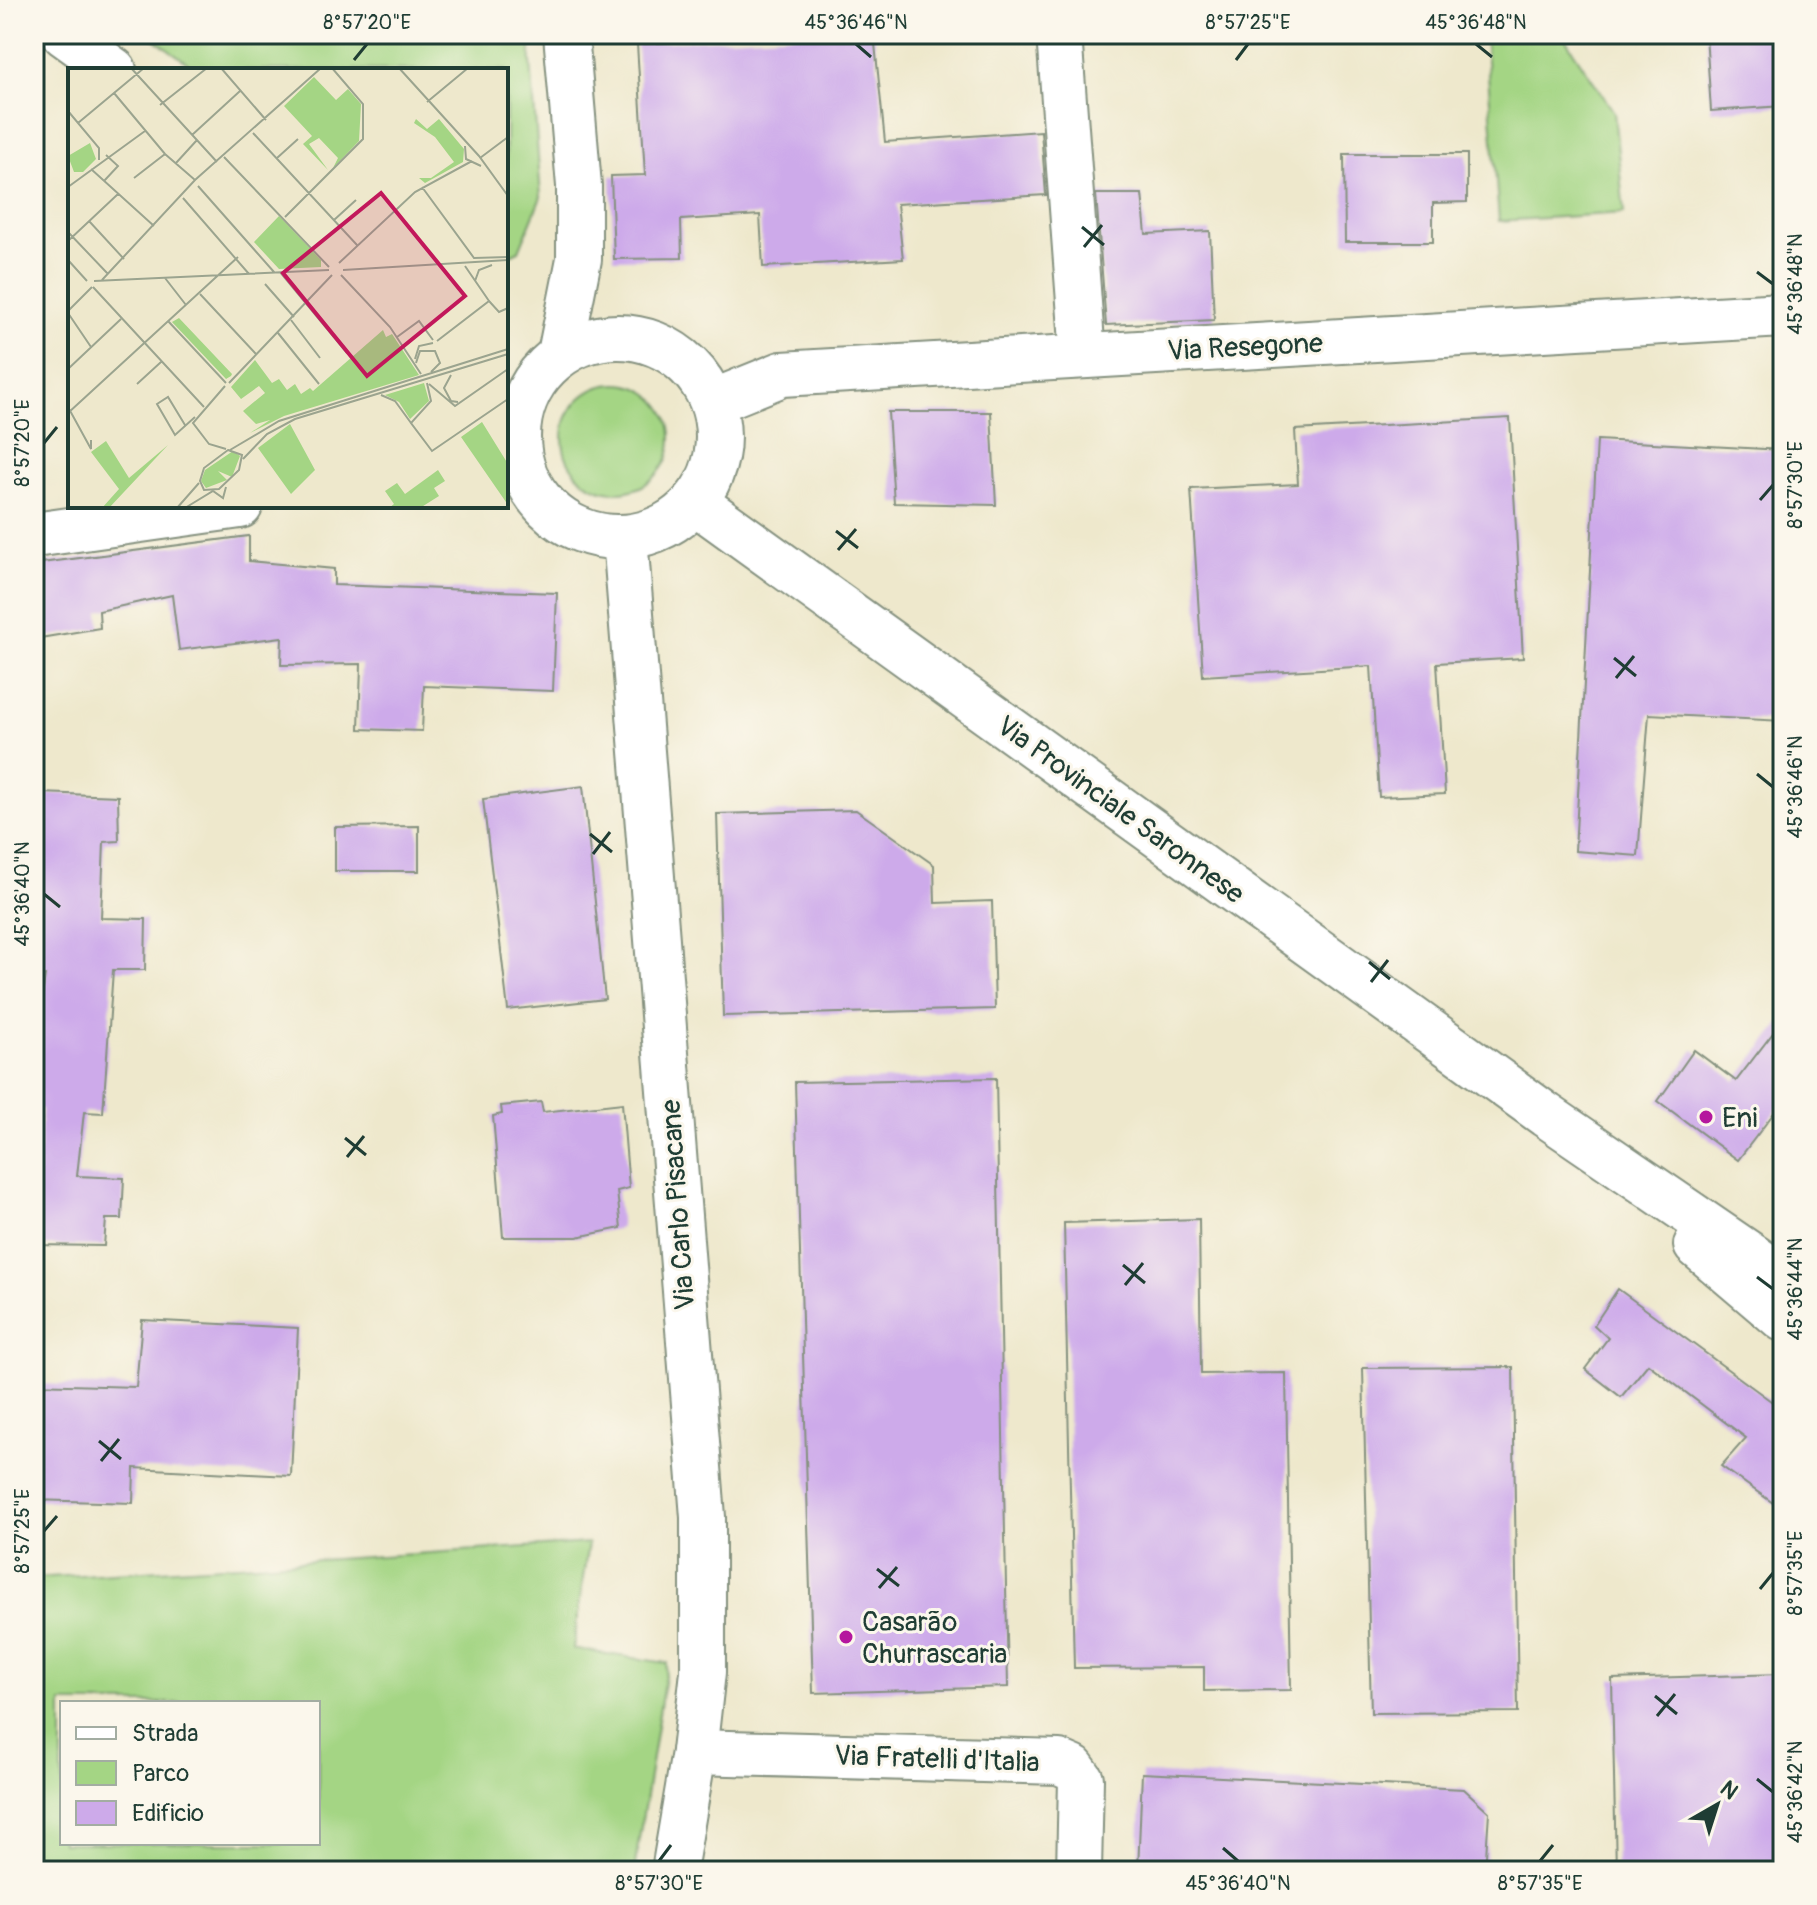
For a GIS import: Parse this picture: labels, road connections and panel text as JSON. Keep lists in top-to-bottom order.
{
  "streets": {
    "street": [
      "Via Resegone",
      "Via Provinciale Saronnese",
      "Via Carlo Pisacane",
      "Via Fratelli d'Italia"
    ]
  },
  "crossings": [
    ["Via Resegone", "Via Provinciale Saronnese"],
    ["Via Resegone", "Via Carlo Pisacane"],
    ["Via Provinciale Saronnese", "Via Carlo Pisacane"],
    ["Via Carlo Pisacane", "Via Fratelli d'Italia"]
  ],
  "places": ["Eni", "Casarão Churrascaria"],
  "legend": ["Strada", "Parco", "Edificio"],
  "north": "top right",
  "coordinates": [
    "8°57'20\"E",
    "45°36'46\"N",
    "8°57'25\"E",
    "45°36'48\"N",
    "8°57'30\"E",
    "45°36'40\"N",
    "45°36'44\"N",
    "8°57'35\"E",
    "45°36'42\"N"
  ]
}
